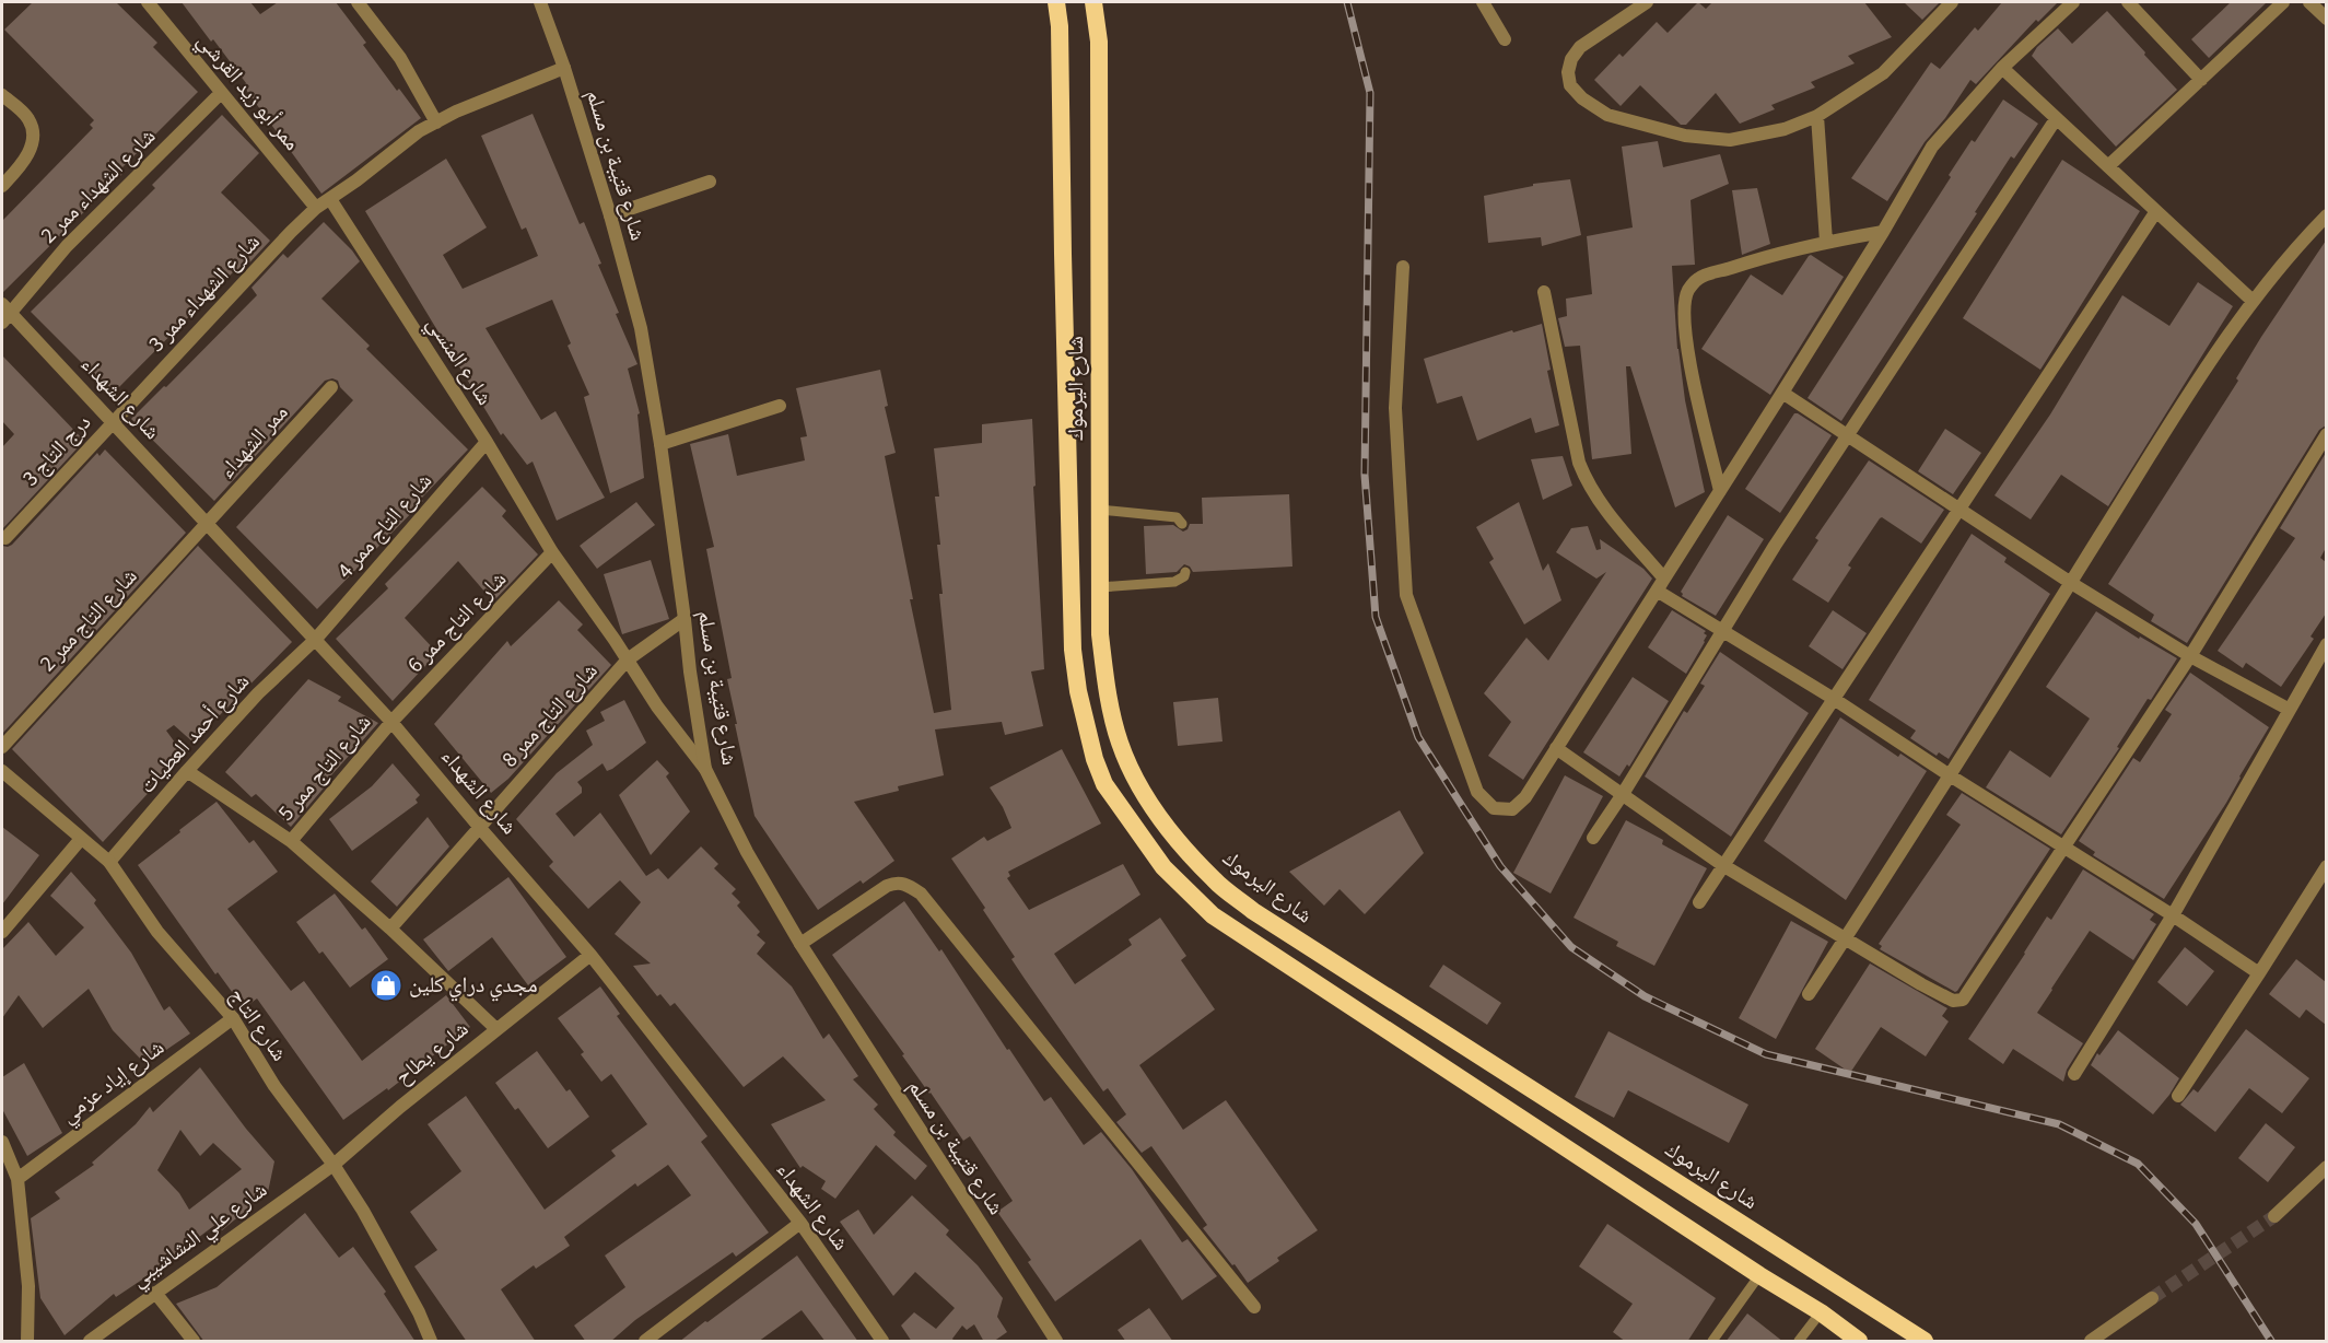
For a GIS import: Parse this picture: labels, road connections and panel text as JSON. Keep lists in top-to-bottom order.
{
  "streets": {
    "highway": ["شارع اليرموك"],
    "street": [
      "ممر أبو زيد القرشي",
      "شارع قتيبة بن مسلم",
      "شارع الشهداء ممر 2",
      "شارع الشهداء ممر 3",
      "شارع المنسي",
      "شارع الشهداء",
      "ممر الشهداء",
      "درج التاج 3",
      "شارع التاج ممر 4",
      "شارع التاج ممر 2",
      "شارع التاج ممر 6",
      "شارع التاج ممر 8",
      "شارع أحمد العطيات",
      "شارع التاج ممر 5",
      "شارع التاج",
      "شارع يطاح",
      "شارع إياد عزمي",
      "شارع علي النشاشيبي"
    ]
  },
  "crossings": [
    ["ممر أبو زيد القرشي", "شارع الشهداء ممر 2"],
    ["ممر أبو زيد القرشي", "شارع الشهداء ممر 3"],
    ["شارع قتيبة بن مسلم", "شارع المنسي"],
    ["شارع قتيبة بن مسلم", "شارع التاج ممر 8"],
    ["شارع الشهداء ممر 2", "شارع الشهداء"],
    ["شارع الشهداء ممر 3", "شارع المنسي"],
    ["شارع الشهداء ممر 3", "شارع الشهداء"],
    ["شارع الشهداء ممر 3", "درج التاج 3"],
    ["شارع المنسي", "شارع التاج ممر 4"],
    ["شارع المنسي", "شارع التاج ممر 6"],
    ["شارع المنسي", "شارع التاج ممر 8"],
    ["شارع الشهداء", "ممر الشهداء"],
    ["شارع الشهداء", "درج التاج 3"],
    ["شارع الشهداء", "شارع التاج ممر 4"],
    ["شارع الشهداء", "شارع التاج ممر 2"],
    ["شارع الشهداء", "شارع التاج ممر 6"],
    ["شارع الشهداء", "شارع التاج ممر 8"],
    ["شارع الشهداء", "شارع أحمد العطيات"],
    ["شارع الشهداء", "شارع التاج ممر 5"],
    ["شارع الشهداء", "شارع يطاح"],
    ["ممر الشهداء", "شارع التاج ممر 2"],
    ["شارع التاج ممر 4", "شارع أحمد العطيات"],
    ["شارع التاج ممر 6", "شارع التاج ممر 5"],
    ["شارع أحمد العطيات", "شارع التاج"],
    ["شارع التاج", "شارع يطاح"],
    ["شارع التاج", "شارع إياد عزمي"],
    ["شارع التاج", "شارع علي النشاشيبي"],
    ["شارع يطاح", "شارع علي النشاشيبي"]
  ],
  "places": {
    "shop": ["مجدي دراي كلين"]
  }
}
